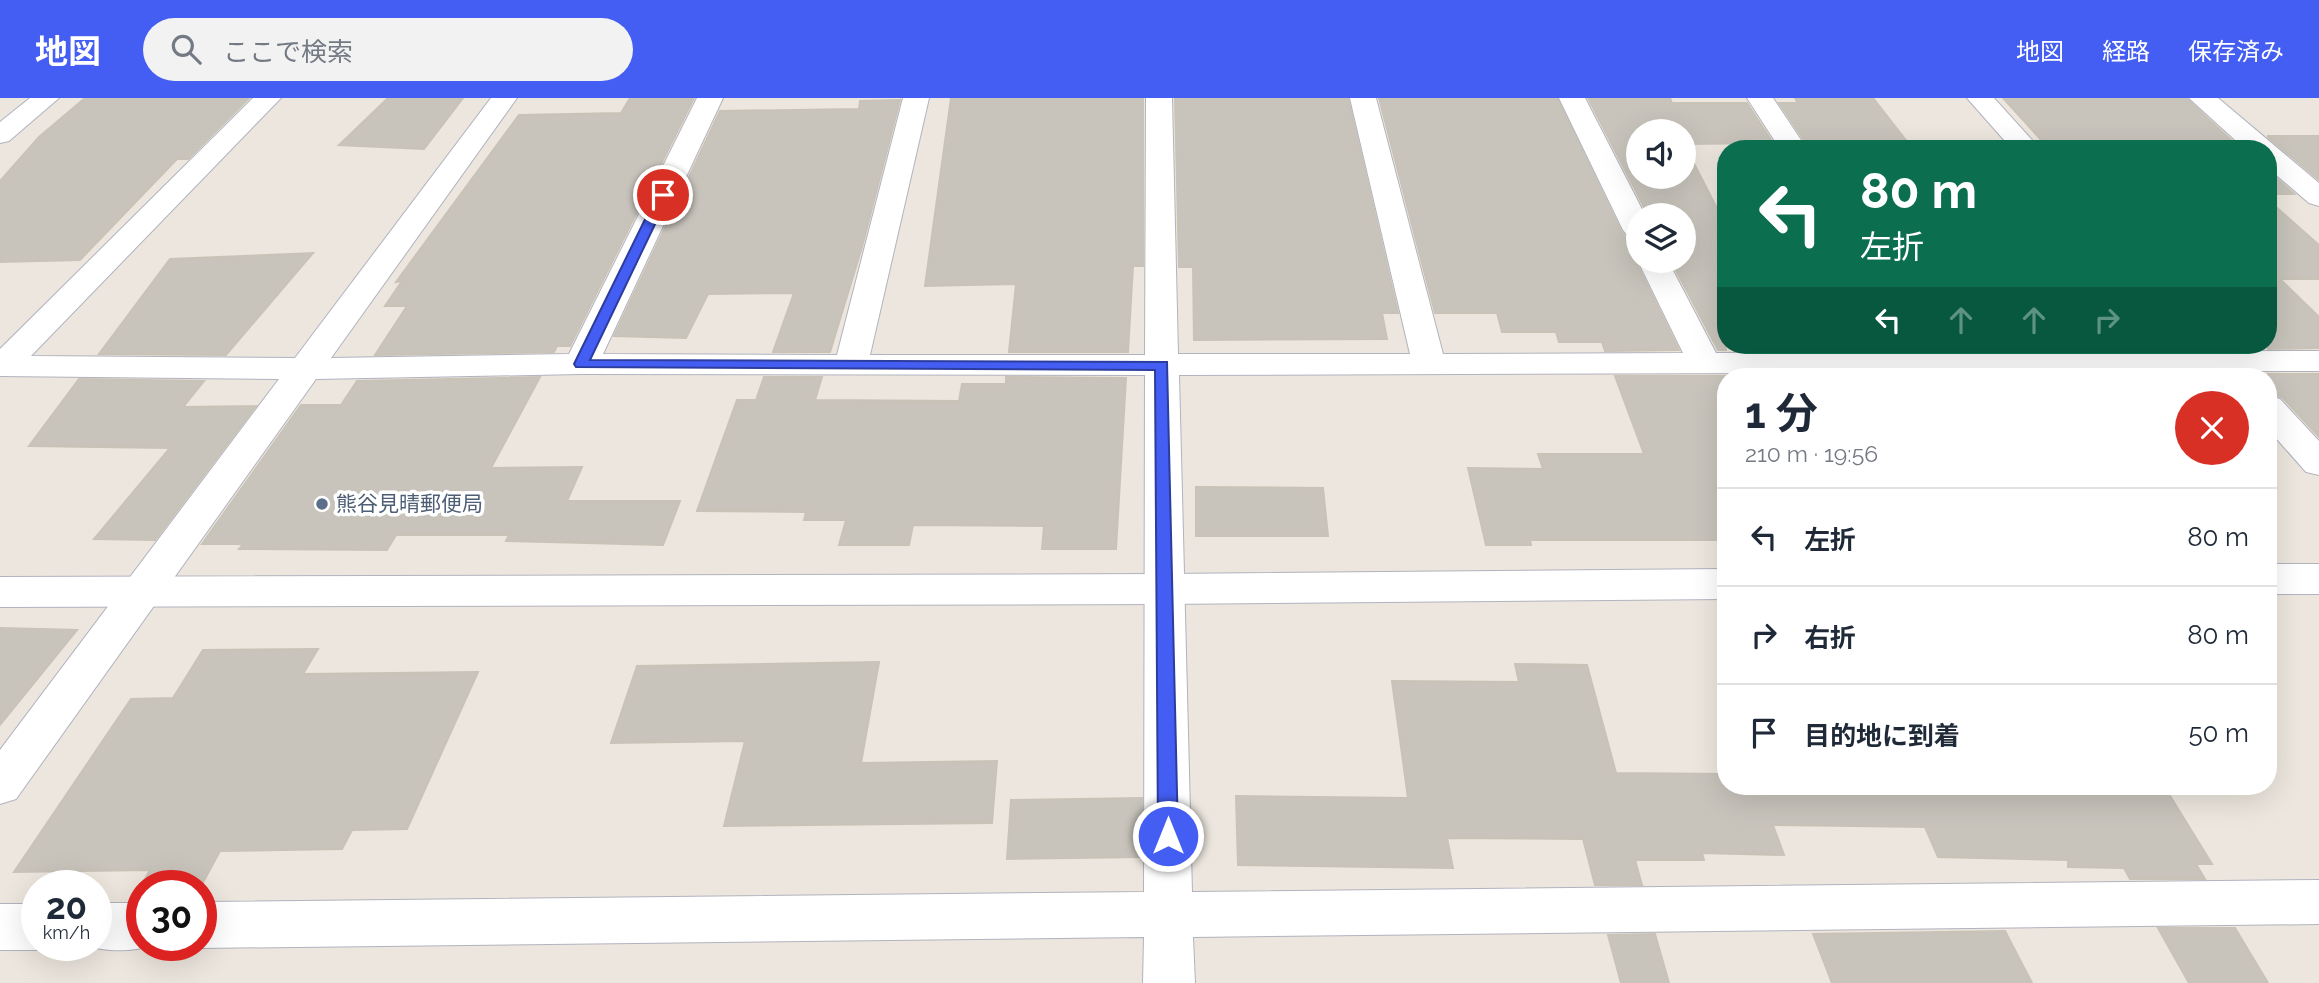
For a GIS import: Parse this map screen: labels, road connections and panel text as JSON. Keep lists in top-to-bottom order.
{
  "places": ["熊谷見晴郵便局"],
  "page": {
    "header": "地図",
    "search": "ここで検索",
    "nav": ["地図", "経路", "保存済み"],
    "turn": ["80 m", "左折"],
    "heading": ["1 分", "210 m · 19:56"],
    "list": [
      {
        "name": "左折",
        "value": "80 m"
      },
      {
        "name": "右折",
        "value": "80 m"
      },
      {
        "name": "目的地に到着",
        "value": "50 m"
      }
    ],
    "speed": "20 km/h",
    "limit": "30"
  }
}
